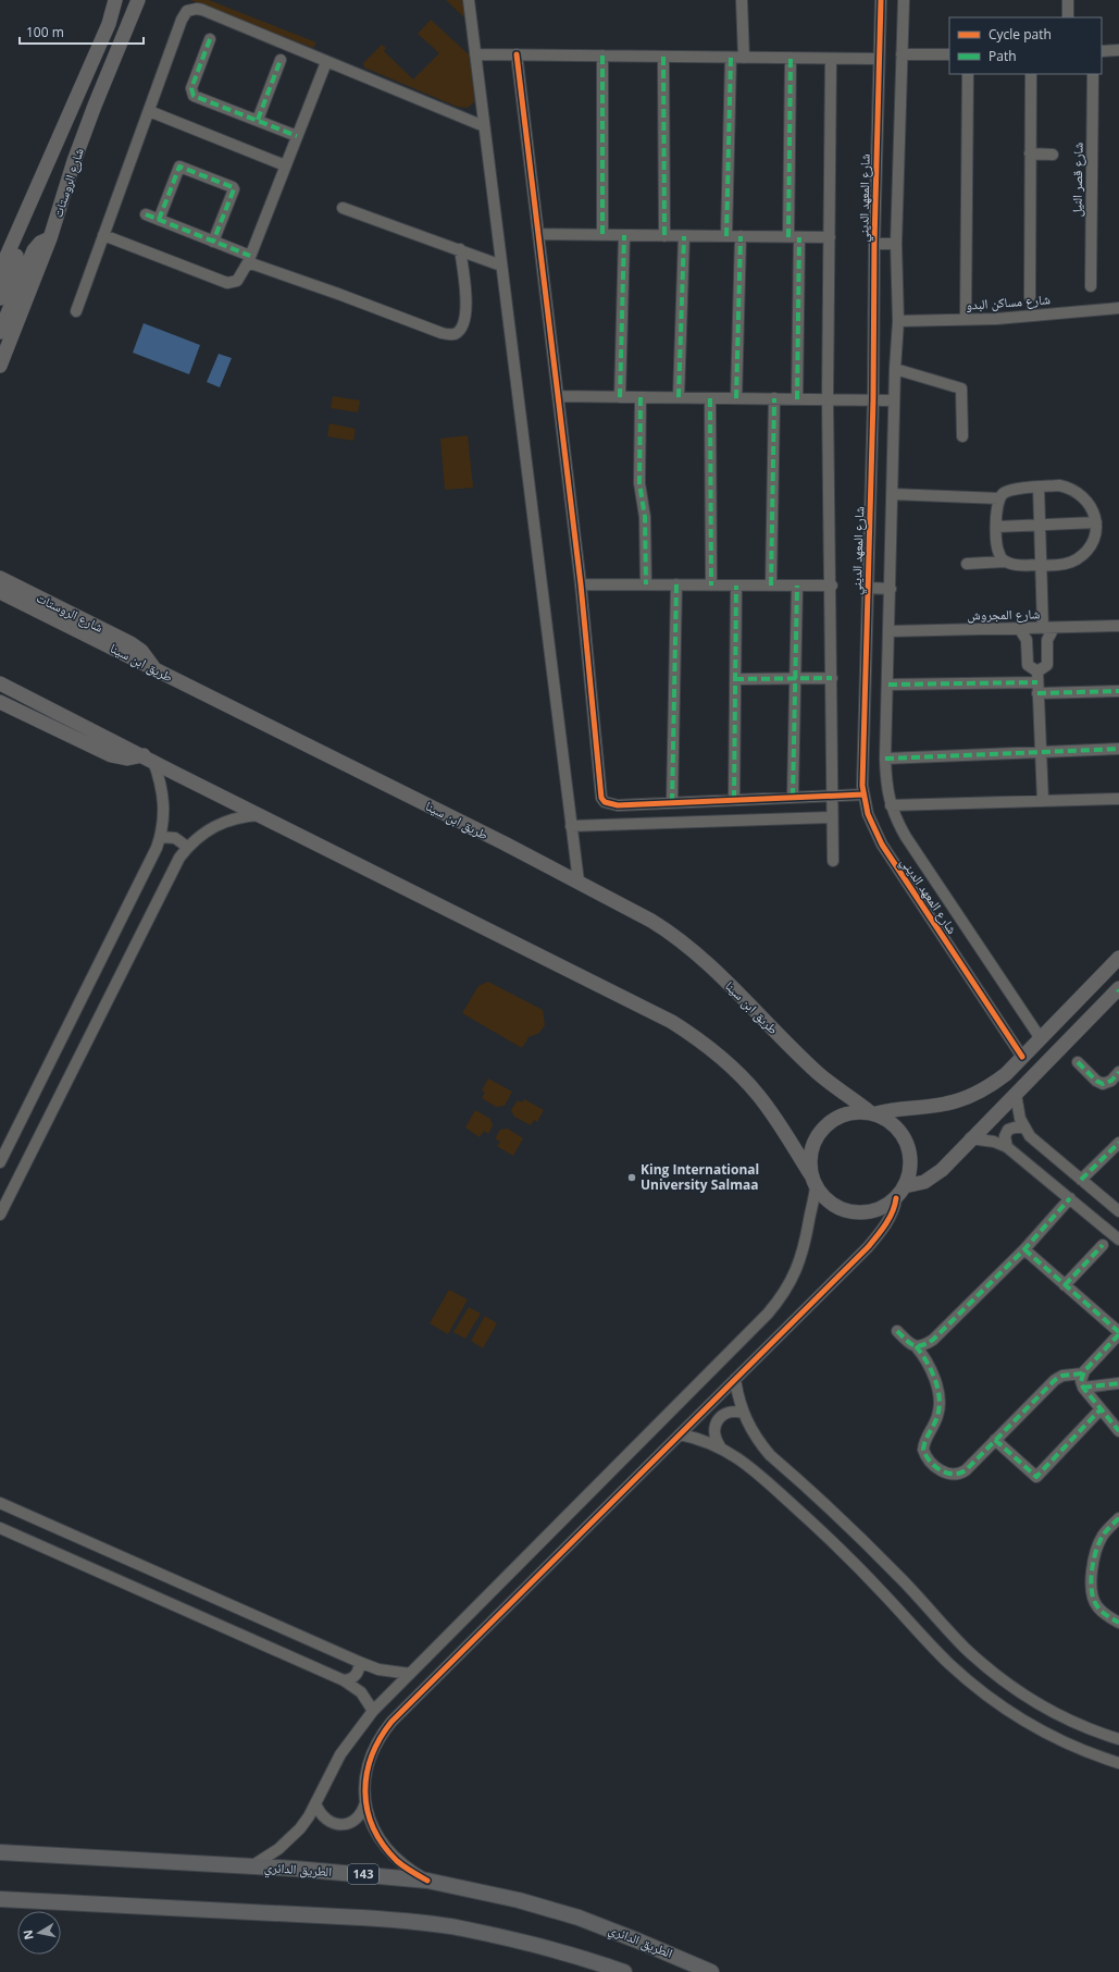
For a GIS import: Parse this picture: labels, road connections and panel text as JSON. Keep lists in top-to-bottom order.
{
  "streets": {
    "highway": ["الطريق الدائري", "143"],
    "main road": ["شارع الروستات", "طريق ابن سينا"],
    "street": [
      "شارع قصر النيل",
      "شارع المعهد الديني",
      "شارع مساكن البدو",
      "شارع المجروش"
    ]
  },
  "crossings": [
    ["شارع الروستات", "طريق ابن سينا"],
    ["شارع المعهد الديني", "شارع مساكن البدو"],
    ["شارع المعهد الديني", "شارع المجروش"]
  ],
  "places": ["King International University Salmaa"],
  "legend": ["Cycle path", "Path"],
  "scale_bar": "100 m",
  "north": "left"
}
